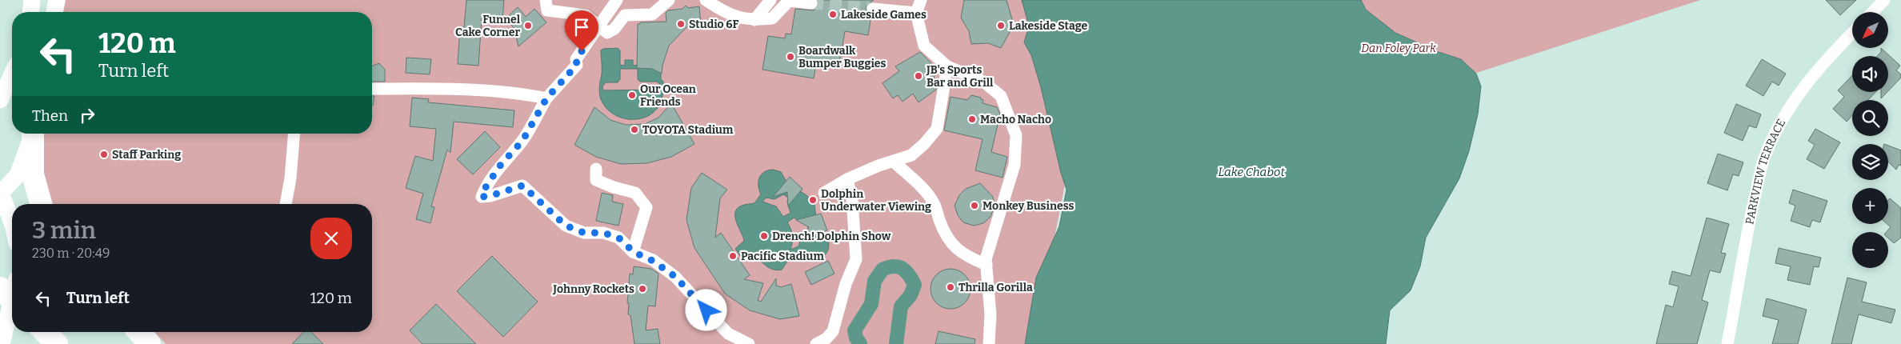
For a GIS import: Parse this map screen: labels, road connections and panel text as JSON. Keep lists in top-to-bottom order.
{
  "streets": {
    "street": ["PARKVIEW TERRACE"]
  },
  "water": ["Lake Chabot"],
  "parks": ["Dan Foley Park"],
  "places": [
    "Lakeside Games",
    "Studio 6F",
    "Funnel Cake Corner",
    "Lakeside Stage",
    "Boardwalk Bumper Buggies",
    "JB's Sports Bar and Grill",
    "Our Ocean Friends",
    "Macho Nacho",
    "TOYOTA Stadium",
    "Staff Parking",
    "Dolphin Underwater Viewing",
    "Monkey Business",
    "Drench! Dolphin Show",
    "Pacific Stadium",
    "Thrilla Gorilla",
    "Johnny Rockets"
  ],
  "north": "bottom left",
  "page": {
    "map_buttons": ["+", "−"],
    "turn": ["120 m", "Turn left"],
    "then": "Then",
    "heading": ["3 min", "230 m · 20:49"],
    "list": [
      {
        "name": "Turn left",
        "value": "120 m"
      }
    ]
  }
}
